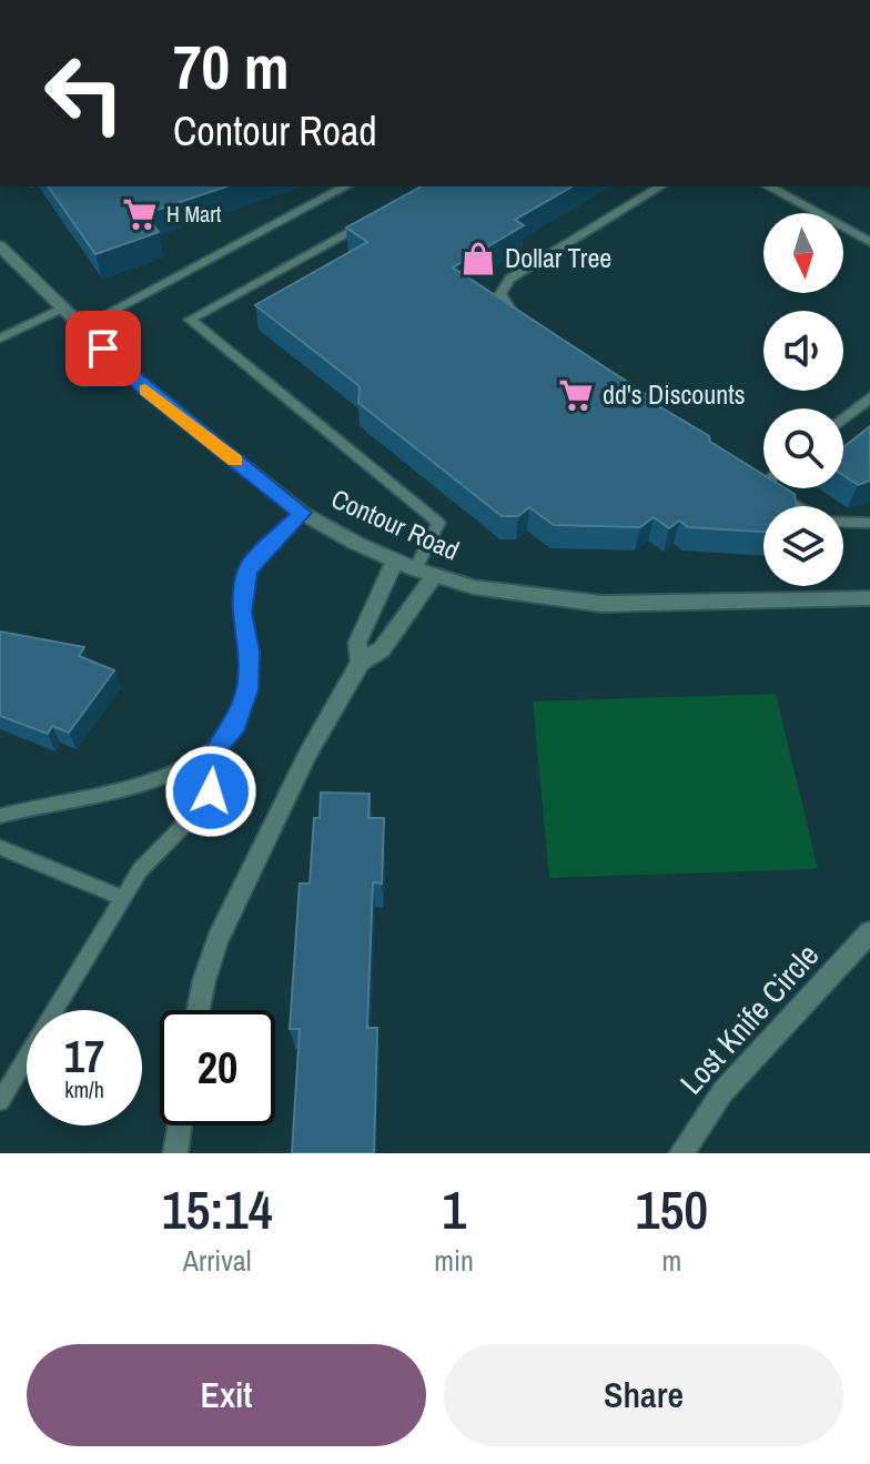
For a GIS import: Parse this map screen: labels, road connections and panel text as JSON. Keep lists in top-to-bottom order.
{
  "streets": {
    "street": ["Contour Road", "Lost Knife Circle"]
  },
  "places": {
    "supermarket": ["H Mart", "dd's Discounts"],
    "shop": ["Dollar Tree"]
  },
  "north": "bottom",
  "page": {
    "turn": ["70 m", "Contour Road"],
    "speed": "17 km/h",
    "limit": "20",
    "eta": [
      "15:14",
      "Arrival",
      "1",
      "min",
      "150",
      "m"
    ],
    "buttons": ["Exit", "Share"]
  }
}
